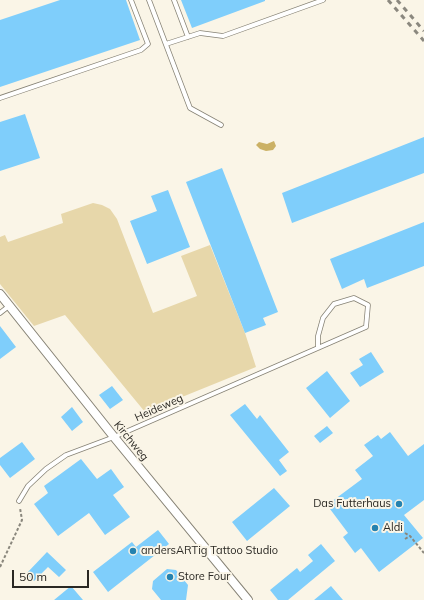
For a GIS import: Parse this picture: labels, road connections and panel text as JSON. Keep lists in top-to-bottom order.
{
  "streets": {
    "street": ["Kirchweg"],
    "lane": ["Heideweg"]
  },
  "crossings": [
    ["Heideweg", "Kirchweg"]
  ],
  "places": [
    "Das Futterhaus",
    "Aldi",
    "andersARTig Tattoo Studio",
    "Store Four"
  ],
  "scale_bar": "50 m"
}
